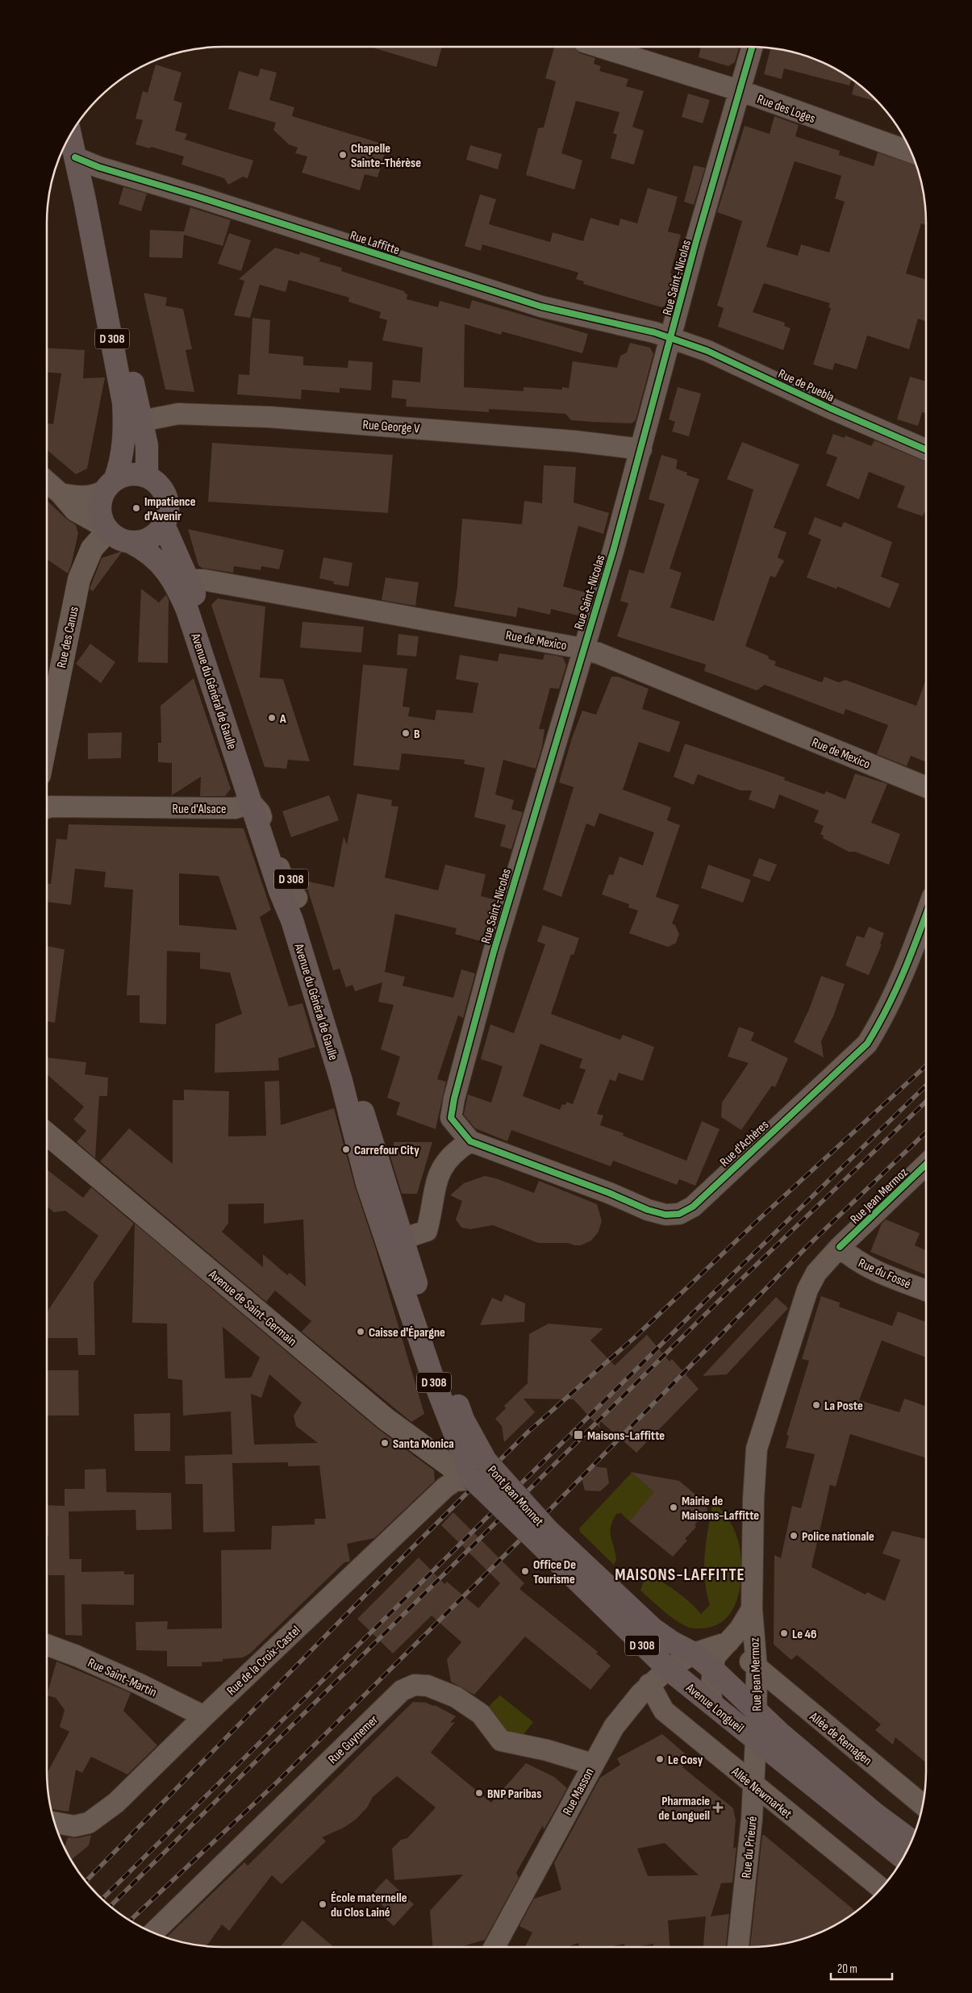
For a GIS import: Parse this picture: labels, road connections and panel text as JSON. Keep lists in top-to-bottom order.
{
  "streets": {
    "main road": [
      "D 308",
      "Rue des Canus",
      "Avenue du Général de Gaulle",
      "Avenue de Saint-Germain",
      "Pont Jean Monnet",
      "Avenue Longueil"
    ],
    "street": [
      "Rue des Loges",
      "Rue Laffitte",
      "Rue Saint-Nicolas",
      "Rue de Puebla",
      "Rue George V",
      "Rue de Mexico",
      "Rue d'Alsace",
      "Rue d'Achères",
      "Rue Jean Mermoz",
      "Rue du Fossé",
      "Rue de la Croix-Castel",
      "Rue Saint-Martin",
      "Allée de Remagen",
      "Rue Guynemer",
      "Rue Masson",
      "Allée Newmarket",
      "Rue du Prieuré"
    ]
  },
  "crossings": [
    ["Rue des Loges", "Rue Saint-Nicolas"],
    ["Rue Laffitte", "Rue Saint-Nicolas"],
    ["Rue Laffitte", "D 308"],
    ["Rue Laffitte", "Rue de Puebla"],
    ["Rue Saint-Nicolas", "Rue de Puebla"],
    ["Rue Saint-Nicolas", "Rue George V"],
    ["Rue Saint-Nicolas", "Rue de Mexico"],
    ["Rue Saint-Nicolas", "Rue d'Achères"],
    ["D 308", "Rue George V"],
    ["D 308", "Rue des Canus"],
    ["D 308", "Avenue du Général de Gaulle"],
    ["Rue des Canus", "Avenue du Général de Gaulle"],
    ["Rue de Mexico", "Avenue du Général de Gaulle"],
    ["Avenue du Général de Gaulle", "Rue d'Alsace"],
    ["Avenue du Général de Gaulle", "Avenue de Saint-Germain"],
    ["Avenue du Général de Gaulle", "Pont Jean Monnet"],
    ["Avenue du Général de Gaulle", "Rue de la Croix-Castel"],
    ["Rue Jean Mermoz", "Rue du Fossé"],
    ["Rue Jean Mermoz", "Avenue Longueil"],
    ["Rue Jean Mermoz", "Allée de Remagen"],
    ["Rue Jean Mermoz", "Rue Masson"],
    ["Rue Jean Mermoz", "Rue du Prieuré"],
    ["Avenue de Saint-Germain", "Pont Jean Monnet"],
    ["Avenue de Saint-Germain", "Rue de la Croix-Castel"],
    ["Pont Jean Monnet", "Rue de la Croix-Castel"],
    ["Pont Jean Monnet", "Avenue Longueil"],
    ["Rue de la Croix-Castel", "Rue Saint-Martin"],
    ["Avenue Longueil", "Rue Masson"],
    ["Avenue Longueil", "Rue du Prieuré"],
    ["Allée de Remagen", "Rue Masson"],
    ["Rue Guynemer", "Rue Masson"],
    ["Rue Masson", "Allée Newmarket"],
    ["Allée Newmarket", "Rue du Prieuré"]
  ],
  "districts": ["MAISONS-LAFFITTE"],
  "places": {
    "other": [
      "Chapelle Sainte-Thérèse",
      "Impatience d'Avenir",
      "A",
      "B",
      "Carrefour City",
      "Caisse d'Épargne",
      "La Poste",
      "Santa Monica",
      "Mairie de Maisons-Laffitte",
      "Police nationale",
      "Office De Tourisme",
      "Le 46",
      "Le Cosy",
      "BNP Paribas",
      "École maternelle du Clos Lainé"
    ],
    "transit": ["Maisons-Laffitte"],
    "health": ["Pharmacie de Longueil"]
  },
  "scale_bar": "20 m"
}
